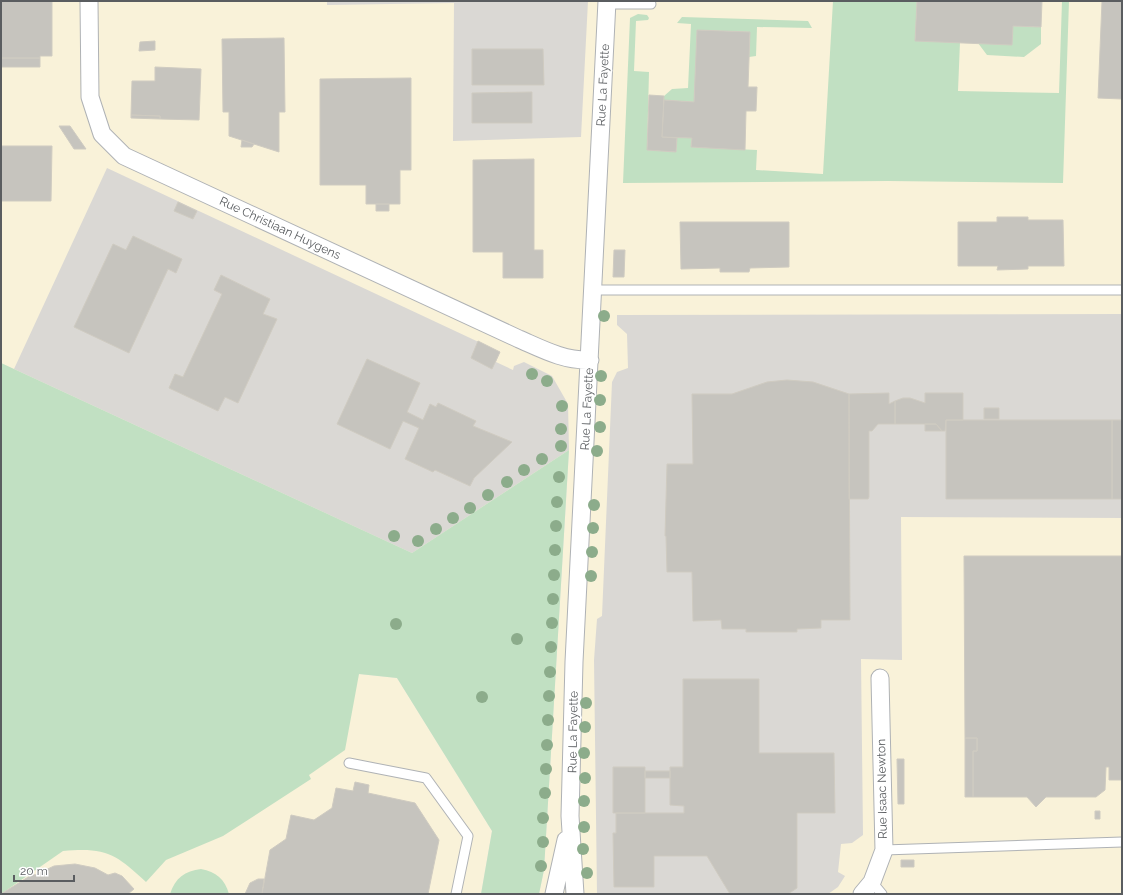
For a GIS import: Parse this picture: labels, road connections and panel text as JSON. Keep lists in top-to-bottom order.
{
  "streets": {
    "street": ["Rue La Fayette", "Rue Christiaan Huygens", "Rue Isaac Newton"]
  },
  "crossings": [
    ["Rue La Fayette", "Rue Christiaan Huygens"]
  ],
  "scale_bar": "20 m"
}
